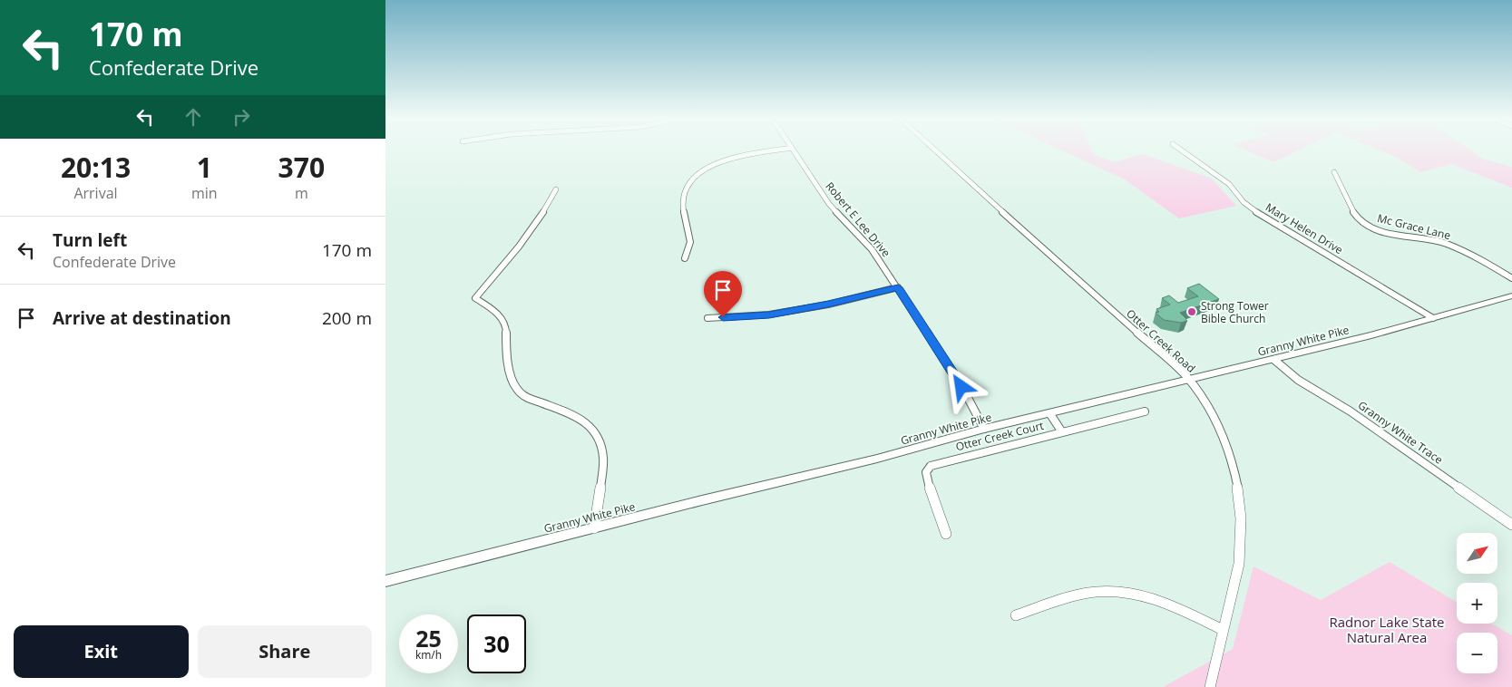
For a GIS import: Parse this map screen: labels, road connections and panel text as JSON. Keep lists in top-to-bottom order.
{
  "streets": {
    "main road": ["Granny White Pike"],
    "street": [
      "Robert E Lee Drive",
      "Mc Grace Lane",
      "Mary Helen Drive",
      "Otter Creek Road",
      "Granny White Trace",
      "Otter Creek Court"
    ]
  },
  "crossings": [
    ["Robert E Lee Drive", "Granny White Pike"],
    ["Mary Helen Drive", "Granny White Pike"],
    ["Otter Creek Road", "Granny White Pike"],
    ["Granny White Pike", "Granny White Trace"]
  ],
  "parks": ["Radnor Lake State Natural Area"],
  "places": ["Strong Tower Bible Church"],
  "north": "top right",
  "page": {
    "turn": ["170 m", "Confederate Drive"],
    "eta": [
      "20:13",
      "Arrival",
      "1",
      "min",
      "370",
      "m"
    ],
    "list": [
      {
        "name": "Turn left",
        "note": "Confederate Drive",
        "value": "170 m"
      },
      {
        "name": "Arrive at destination",
        "value": "200 m"
      }
    ],
    "map_buttons": ["+", "−"],
    "speed": "25 km/h",
    "limit": "30",
    "buttons": ["Exit", "Share"]
  }
}
